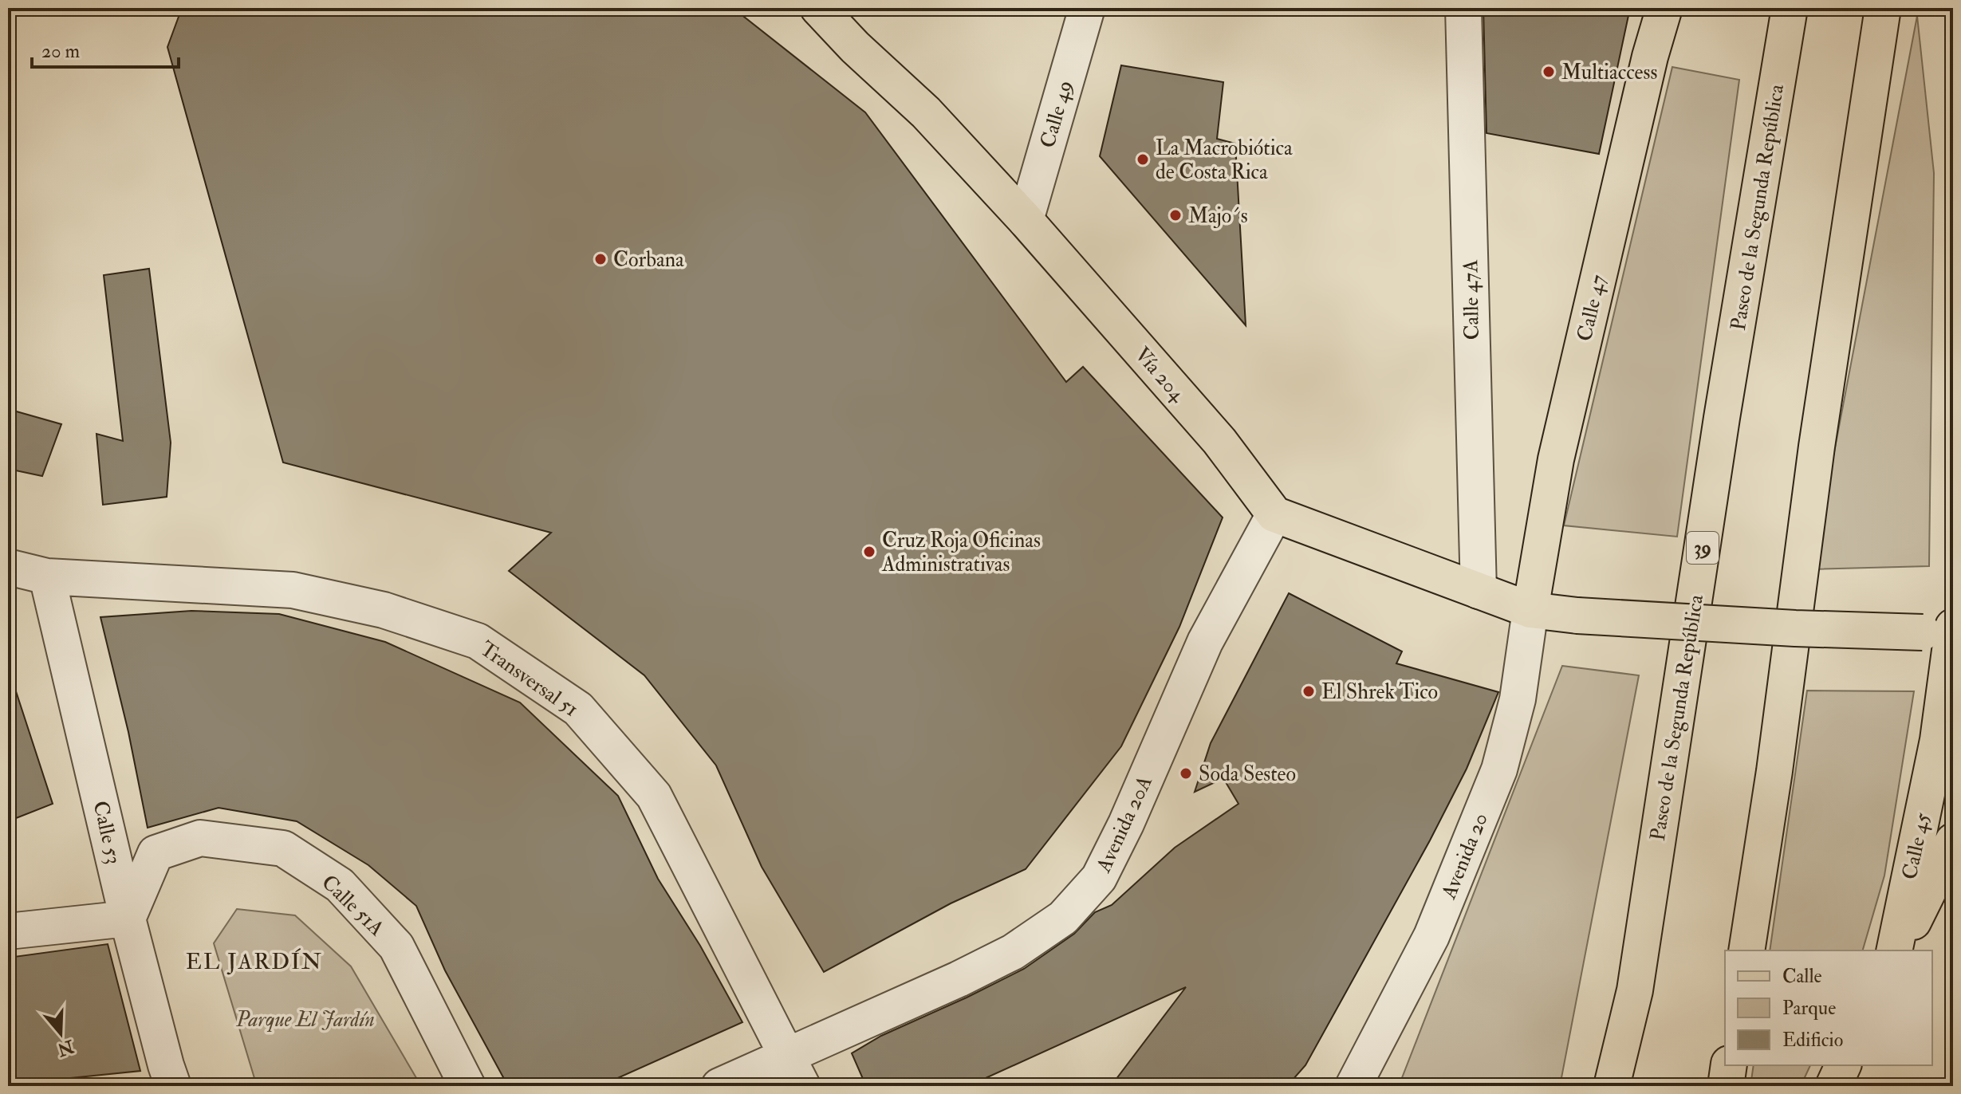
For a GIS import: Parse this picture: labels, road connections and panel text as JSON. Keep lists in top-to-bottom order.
{
  "streets": {
    "main road": [
      "Paseo de la Segunda República",
      "Calle 47",
      "Vía 204",
      "39",
      "Calle 45"
    ],
    "street": [
      "Calle 49",
      "Calle 47A",
      "Transversal 51",
      "Avenida 20A",
      "Calle 53",
      "Avenida 20",
      "Calle 51A"
    ]
  },
  "crossings": [
    ["Calle 49", "Vía 204"],
    ["Calle 47", "Avenida 20"],
    ["Vía 204", "Avenida 20A"],
    ["Transversal 51", "Avenida 20A"],
    ["Transversal 51", "Calle 53"],
    ["Calle 53", "Calle 51A"]
  ],
  "districts": ["EL JARDÍN"],
  "parks": ["Parque El Jardín"],
  "places": [
    "Multiaccess",
    "La Macrobiótica de Costa Rica",
    "Majo´s",
    "Corbana",
    "Cruz Roja Oficinas Administrativas",
    "El Shrek Tico",
    "Soda Sesteo"
  ],
  "legend": ["Calle", "Parque", "Edificio"],
  "scale_bar": "20 m",
  "north": "bottom"
}
